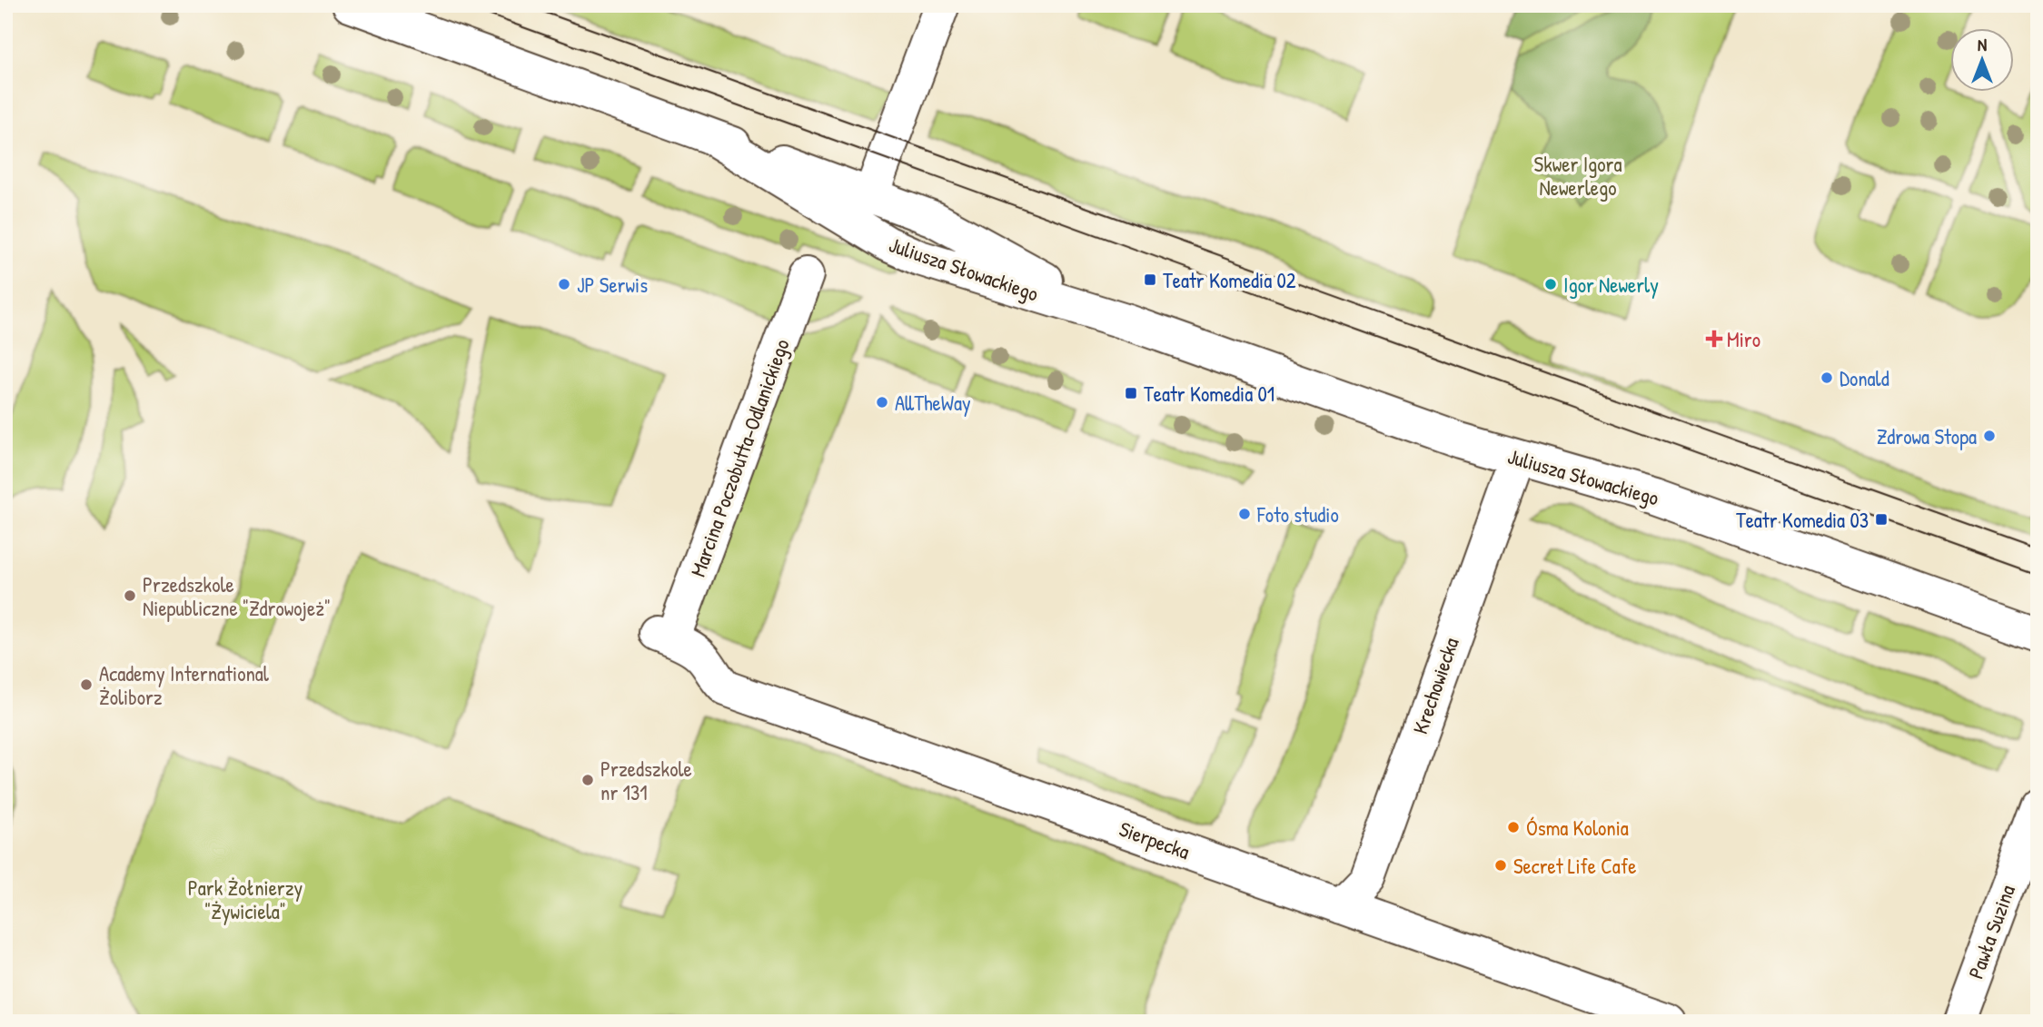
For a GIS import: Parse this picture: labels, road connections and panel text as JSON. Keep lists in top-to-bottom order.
{
  "streets": {
    "street": [
      "Juliusza Słowackiego",
      "Marcina Poczobutta-Odlanickiego",
      "Krechowiecka",
      "Sierpecka",
      "Pawła Suzina"
    ]
  },
  "crossings": [
    ["Juliusza Słowackiego", "Krechowiecka"],
    ["Marcina Poczobutta-Odlanickiego", "Sierpecka"],
    ["Krechowiecka", "Sierpecka"]
  ],
  "parks": ["Skwer Igora Newerlego", "Park Żołnierzy \"Żywiciela\""],
  "places": {
    "transit": ["Teatr Komedia 02", "Teatr Komedia 01", "Teatr Komedia 03"],
    "other": [
      "JP Serwis",
      "Igor Newerly",
      "Donald",
      "AllTheWay",
      "Zdrowa Stopa",
      "Foto studio",
      "Przedszkole Niepubliczne \"Zdrowojeż\"",
      "Academy International Żoliborz",
      "Przedszkole nr 131",
      "Ósma Kolonia",
      "Secret Life Cafe"
    ],
    "health": ["Miro"]
  },
  "north": "top"
}
